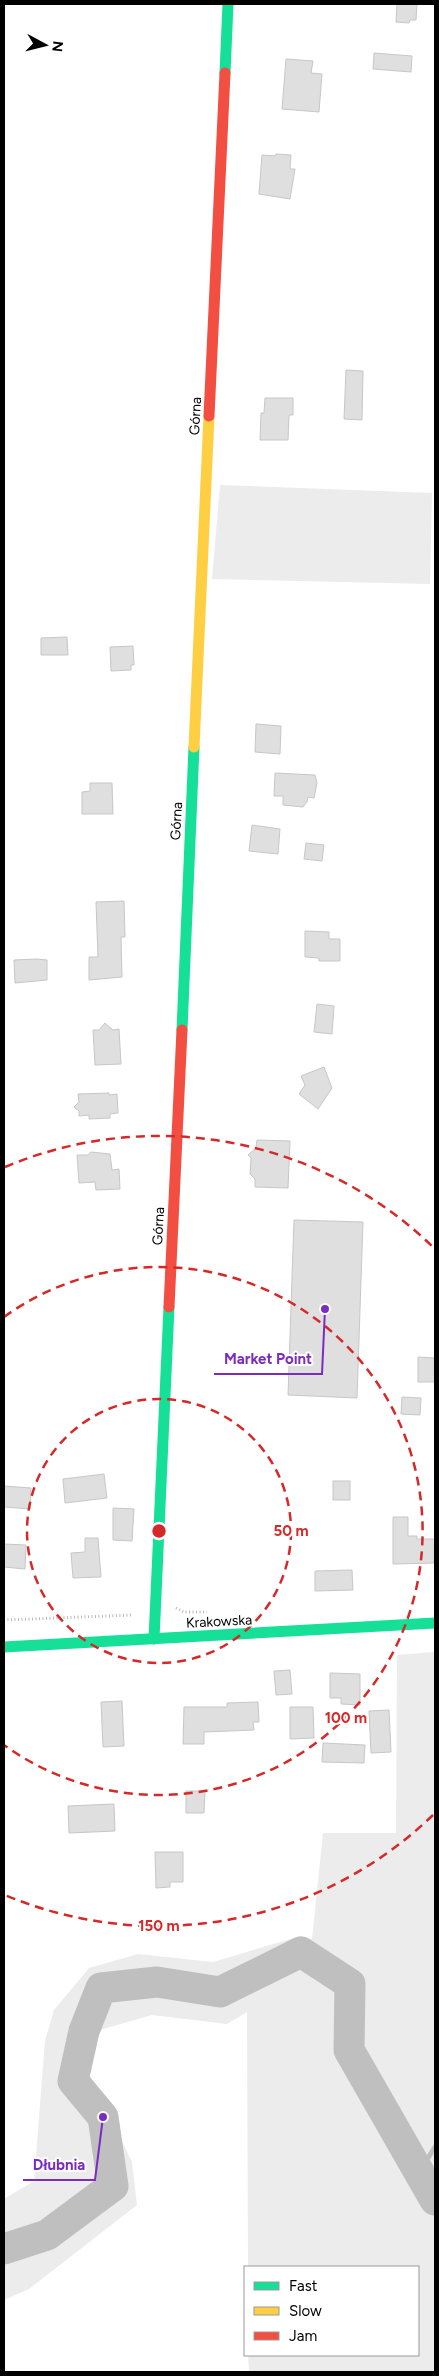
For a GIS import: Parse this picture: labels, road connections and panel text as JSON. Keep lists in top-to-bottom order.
{
  "streets": {
    "street": ["Górna", "Krakowska"]
  },
  "crossings": [
    ["Górna", "Krakowska"]
  ],
  "places": ["Market Point", "Dłubnia"],
  "legend": ["Fast", "Slow", "Jam"],
  "north": "right",
  "rings": ["50 m", "100 m", "150 m"]
}
